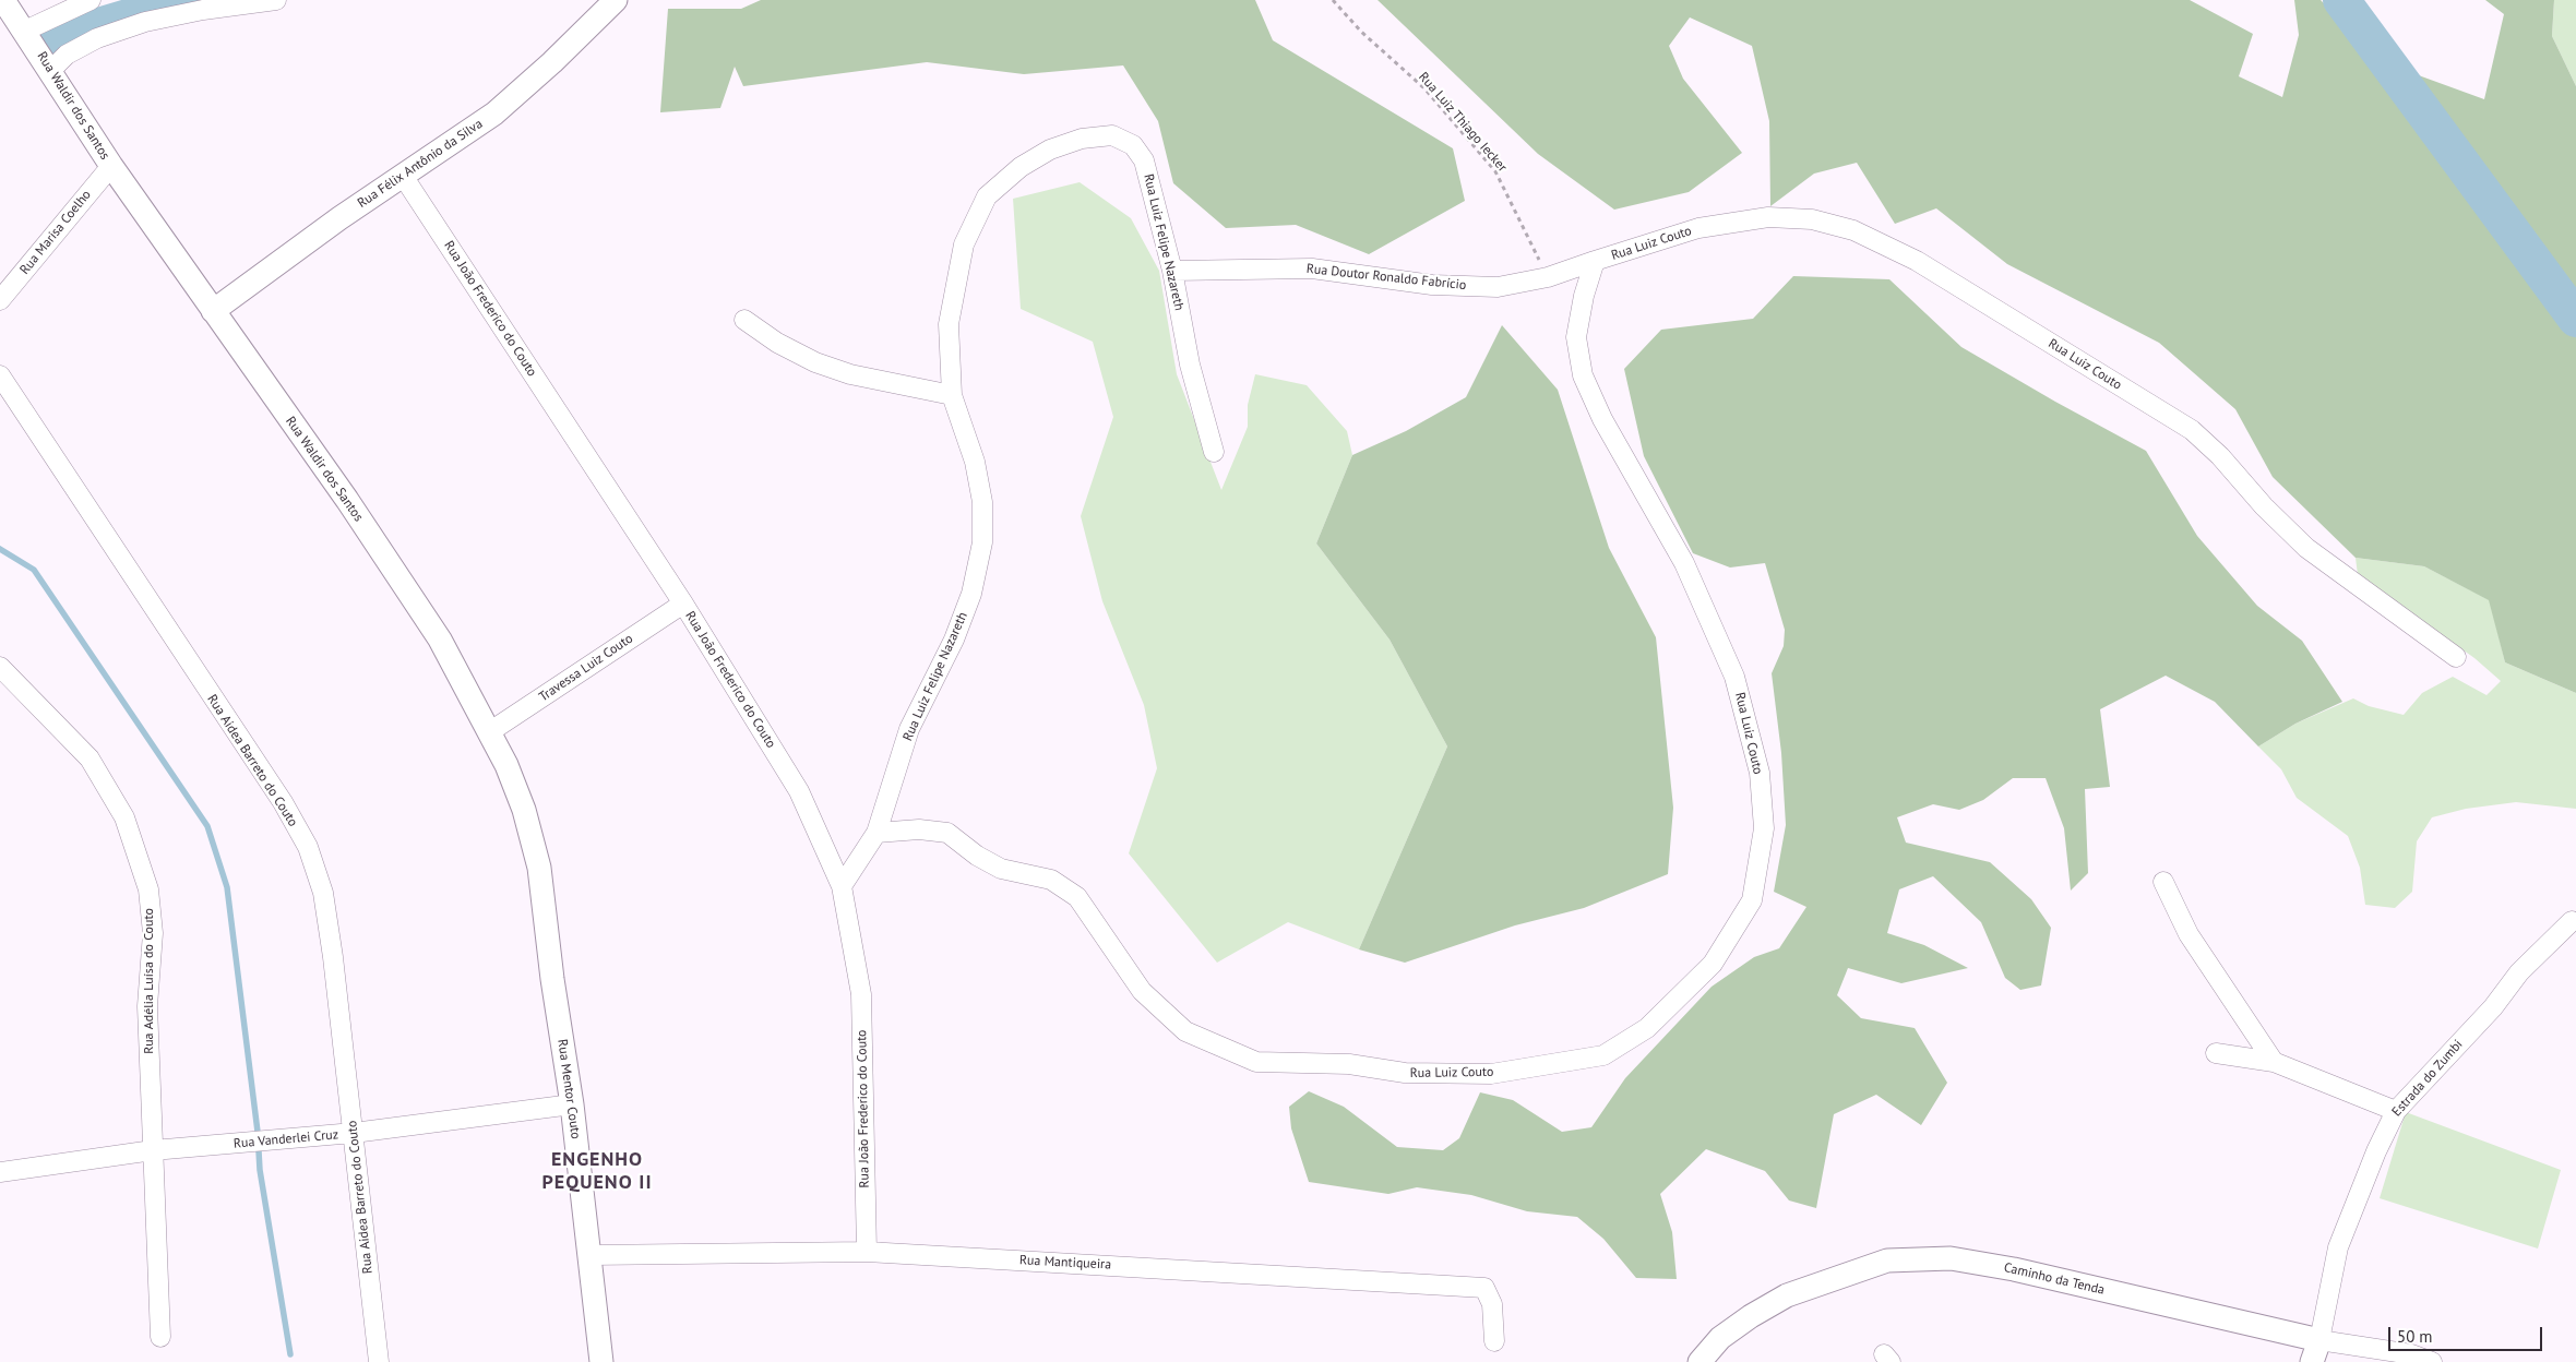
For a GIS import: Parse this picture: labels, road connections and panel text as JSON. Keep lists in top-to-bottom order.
{
  "streets": {
    "street": [
      "Rua Waldir dos Santos",
      "Rua Félix Antônio da Silva",
      "Rua Marisa Coelho",
      "Rua Luiz Felipe Nazareth",
      "Rua Luiz Couto",
      "Rua Doutor Ronaldo Fabrício",
      "Rua João Frederico do Couto",
      "Travessa Luiz Couto",
      "Rua Aidea Barreto do Couto",
      "Rua Adélia Luísa do Couto",
      "Estrada do Zumbi",
      "Rua Mentor Couto",
      "Rua Vanderlei Cruz",
      "Rua Mantiqueira",
      "Caminho da Tenda"
    ],
    "path": ["Rua Luiz Thiago Iecker"]
  },
  "crossings": [
    ["Rua Waldir dos Santos", "Rua Félix Antônio da Silva"],
    ["Rua Waldir dos Santos", "Rua Marisa Coelho"],
    ["Rua Waldir dos Santos", "Travessa Luiz Couto"],
    ["Rua Waldir dos Santos", "Rua Mentor Couto"],
    ["Rua Luiz Thiago Iecker", "Rua Doutor Ronaldo Fabrício"],
    ["Rua Félix Antônio da Silva", "Rua João Frederico do Couto"],
    ["Rua Luiz Felipe Nazareth", "Rua Luiz Couto"],
    ["Rua Luiz Felipe Nazareth", "Rua Doutor Ronaldo Fabrício"],
    ["Rua Luiz Felipe Nazareth", "Rua João Frederico do Couto"],
    ["Rua Luiz Couto", "Rua Doutor Ronaldo Fabrício"],
    ["Rua João Frederico do Couto", "Travessa Luiz Couto"],
    ["Rua João Frederico do Couto", "Rua Mantiqueira"],
    ["Rua Aidea Barreto do Couto", "Rua Vanderlei Cruz"],
    ["Rua Adélia Luísa do Couto", "Rua Vanderlei Cruz"],
    ["Estrada do Zumbi", "Caminho da Tenda"],
    ["Rua Mentor Couto", "Rua Vanderlei Cruz"],
    ["Rua Mentor Couto", "Rua Mantiqueira"]
  ],
  "districts": ["ENGENHO PEQUENO II"],
  "scale_bar": "50 m"
}
